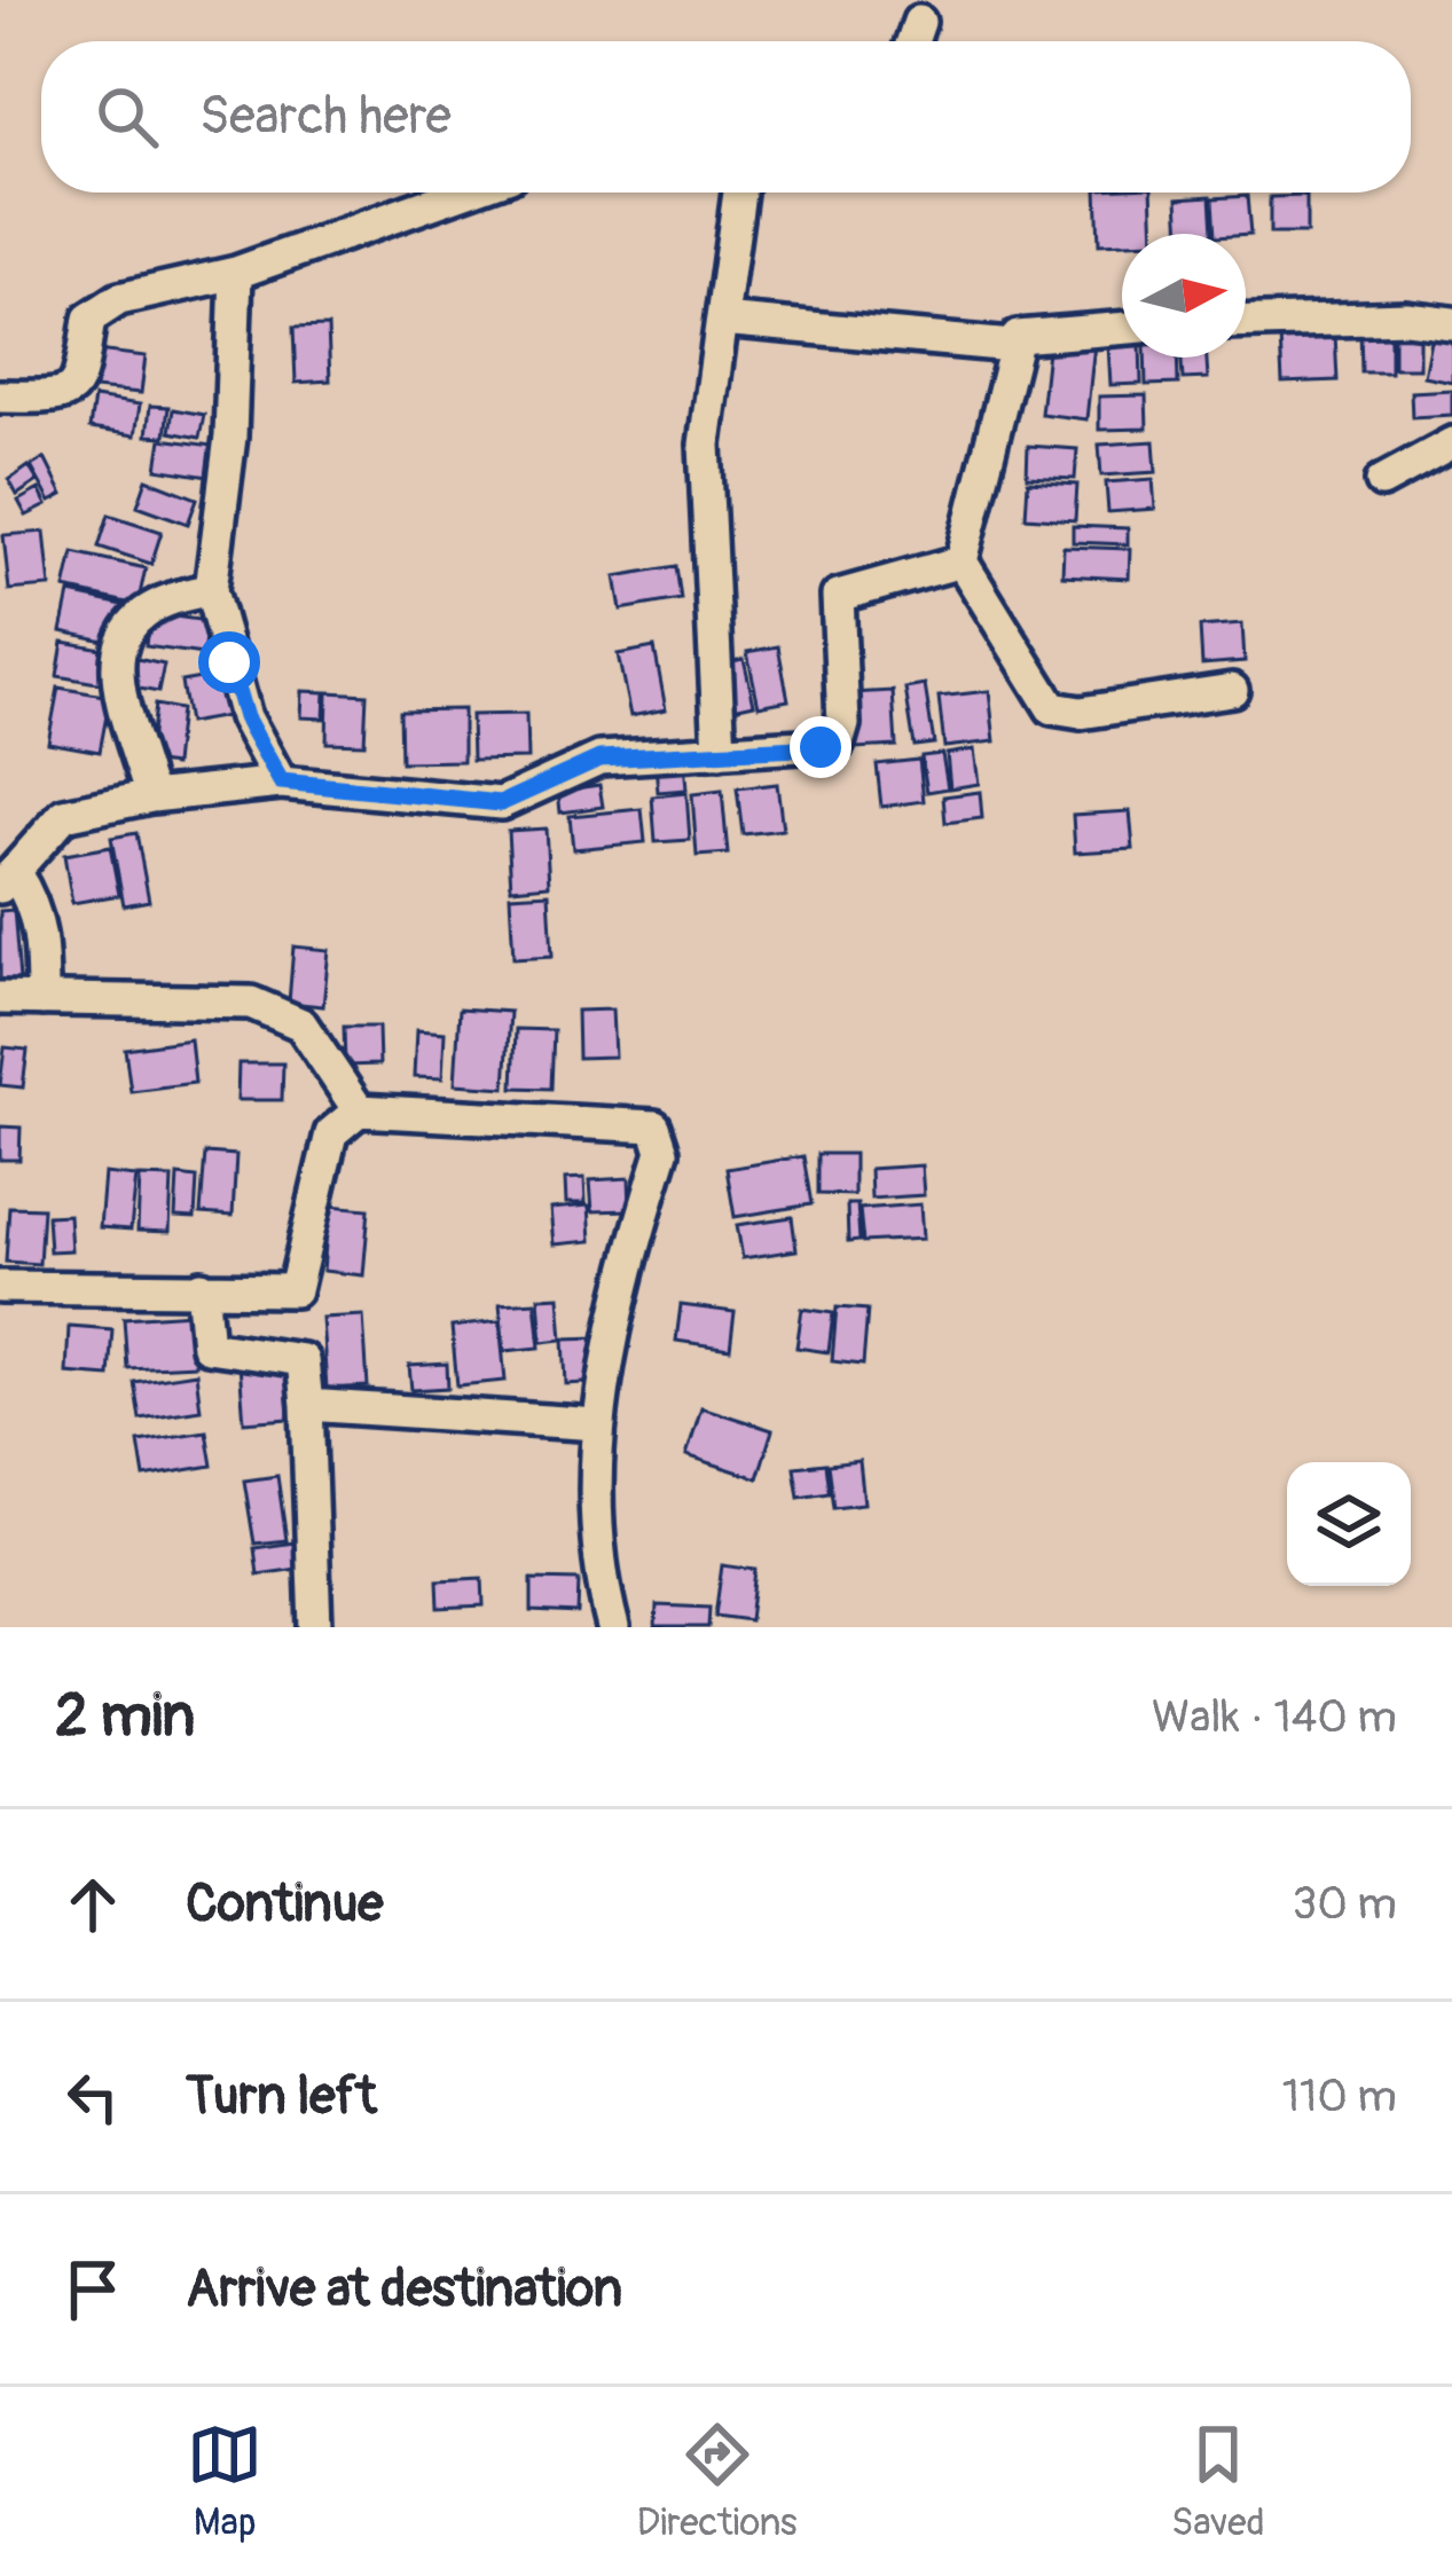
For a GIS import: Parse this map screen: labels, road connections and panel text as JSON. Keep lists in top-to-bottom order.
{
  "north": "right",
  "page": {
    "search": "Search here",
    "heading": ["2 min", "Walk · 140 m"],
    "list": [
      ["Continue", "30 m"],
      ["Turn left", "110 m"],
      "Arrive at destination"
    ],
    "nav": ["Map", "Directions", "Saved"]
  }
}
